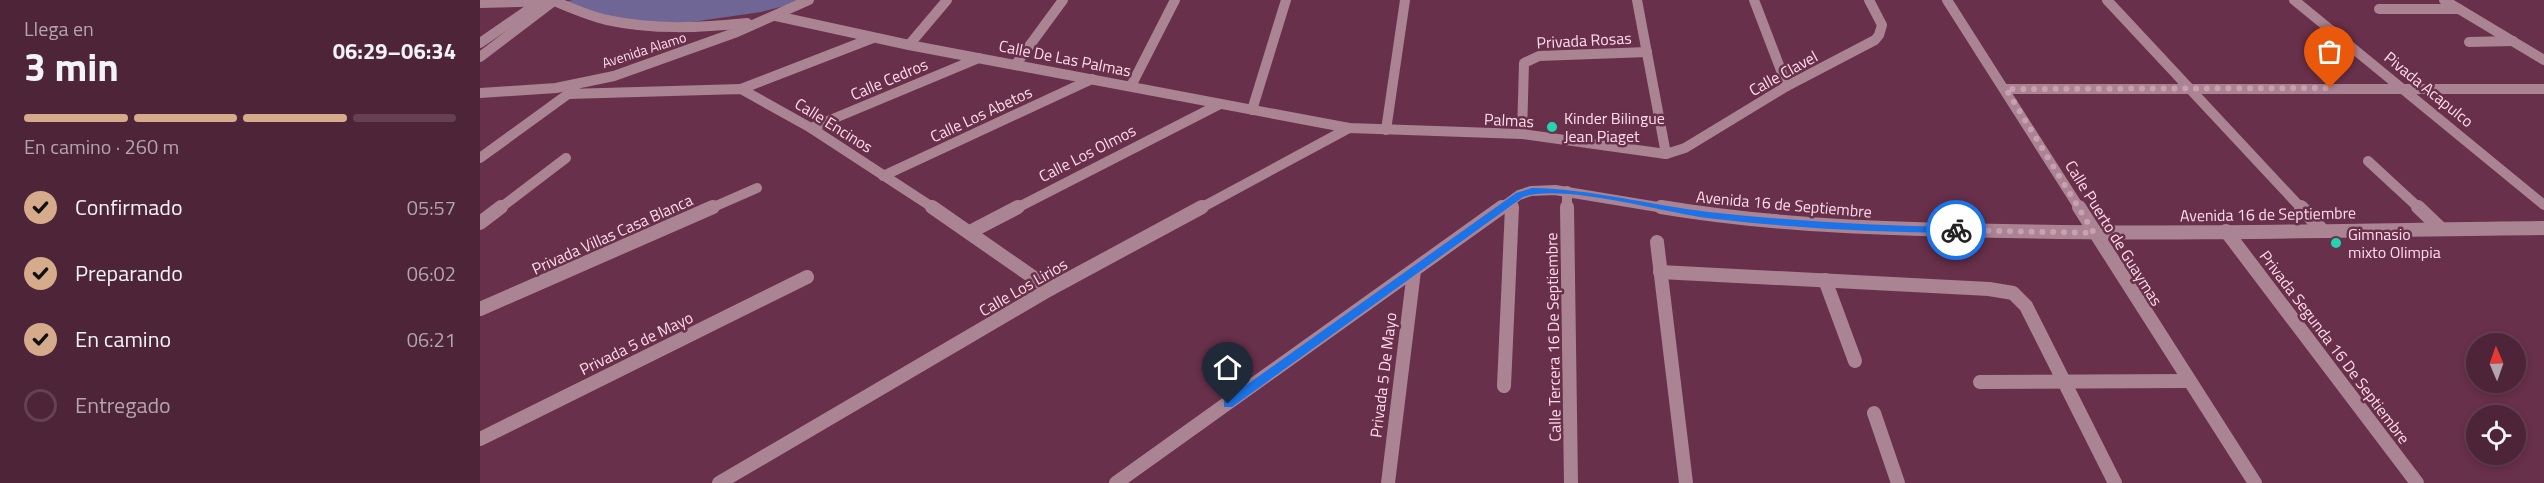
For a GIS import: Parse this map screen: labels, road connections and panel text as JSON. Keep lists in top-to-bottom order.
{
  "streets": {
    "street": [
      "Privada Rosas",
      "Avenida Alamo",
      "Calle De Las Palmas",
      "Calle Clavel",
      "Calle Cedros",
      "Pivada Acapulco",
      "Calle Los Abetos",
      "Palmas",
      "Calle Encinos",
      "Calle Los Olmos",
      "Avenida 16 de Septiembre",
      "Calle Puerto de Guaymas",
      "Privada Villas Casa Blanca",
      "Calle Los Lirios",
      "Calle Tercera 16 De Septiembre",
      "Privada 5 de Mayo",
      "Privada Segunda 16 De Septiembre",
      "Privada 5 De Mayo"
    ]
  },
  "crossings": [
    ["Privada Rosas", "Palmas"],
    ["Avenida Alamo", "Calle De Las Palmas"],
    ["Calle De Las Palmas", "Calle Cedros"],
    ["Calle De Las Palmas", "Calle Los Abetos"],
    ["Calle De Las Palmas", "Palmas"],
    ["Calle De Las Palmas", "Calle Los Olmos"],
    ["Calle De Las Palmas", "Calle Los Lirios"],
    ["Calle Clavel", "Palmas"],
    ["Calle Cedros", "Calle Encinos"],
    ["Calle Los Abetos", "Calle Encinos"],
    ["Palmas", "Calle Los Lirios"],
    ["Calle Encinos", "Calle Los Olmos"],
    ["Calle Encinos", "Calle Los Lirios"],
    ["Avenida 16 de Septiembre", "Calle Puerto de Guaymas"],
    ["Avenida 16 de Septiembre", "Calle Tercera 16 De Septiembre"],
    ["Avenida 16 de Septiembre", "Privada Segunda 16 De Septiembre"],
    ["Avenida 16 de Septiembre", "Privada 5 De Mayo"]
  ],
  "places": ["Kinder Bilingue Jean Piaget", "Gimnasio mixto Olimpia"],
  "north": "top",
  "page": {
    "heading": ["3 min", "Llega en", "06:29–06:34"],
    "bar": "En camino · 260 m",
    "list": [
      ["Confirmado", "05:57"],
      ["Preparando", "06:02"],
      ["En camino", "06:21"],
      "Entregado"
    ]
  }
}
